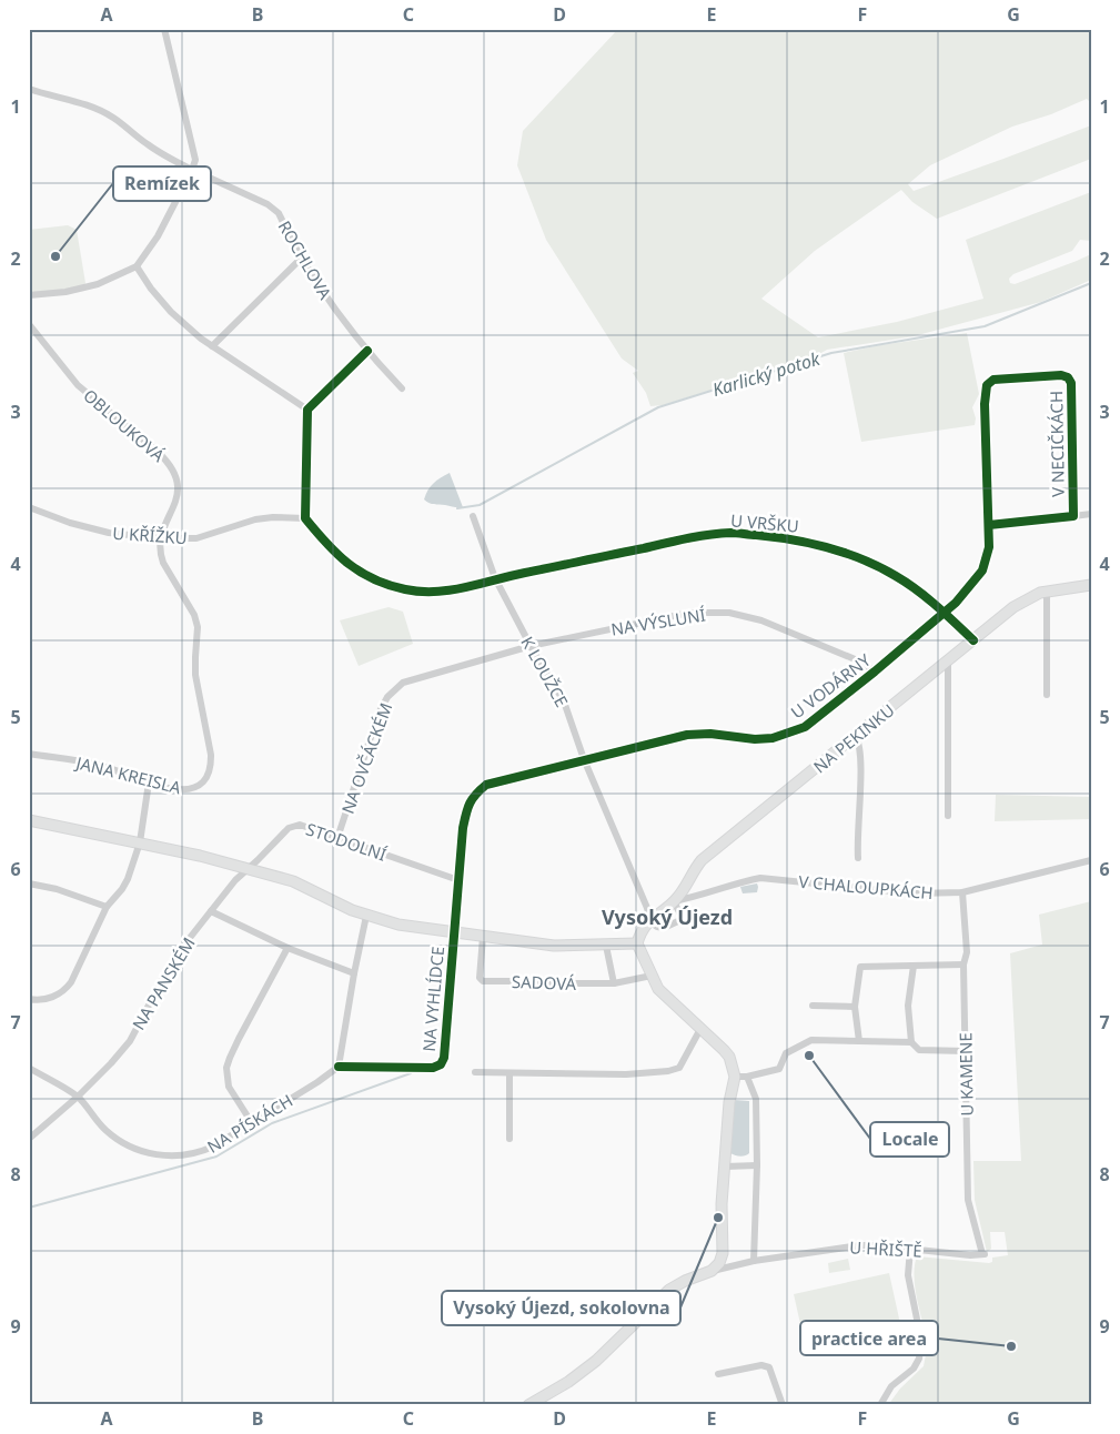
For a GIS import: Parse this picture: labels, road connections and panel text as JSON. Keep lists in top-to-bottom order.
{
  "streets": {
    "street": [
      "ROCHLOVA",
      "OBLOUKOVÁ",
      "V NECIČKÁCH",
      "U VRŠKU",
      "U KŘÍŽKU",
      "NA VÝSLUNÍ",
      "K LOUŽCE",
      "U VODÁRNY",
      "NA PEKINKU",
      "NA OVČÁCKÉM",
      "JANA KREISLA",
      "STODOLNÍ",
      "V CHALOUPKÁCH",
      "SADOVÁ",
      "NA PANSKÉM",
      "NA VYHLÍDCE",
      "U KAMENE",
      "NA PÍSKÁCH",
      "U HŘIŠTĚ"
    ]
  },
  "crossings": [
    ["OBLOUKOVÁ", "U KŘÍŽKU"],
    ["OBLOUKOVÁ", "JANA KREISLA"],
    ["V NECIČKÁCH", "U VODÁRNY"],
    ["U VRŠKU", "U KŘÍŽKU"],
    ["U VRŠKU", "K LOUŽCE"],
    ["U VRŠKU", "U VODÁRNY"],
    ["U VRŠKU", "NA PEKINKU"],
    ["U KŘÍŽKU", "JANA KREISLA"],
    ["NA VÝSLUNÍ", "K LOUŽCE"],
    ["NA VÝSLUNÍ", "U VODÁRNY"],
    ["NA VÝSLUNÍ", "NA OVČÁCKÉM"],
    ["K LOUŽCE", "U VODÁRNY"],
    ["K LOUŽCE", "NA PEKINKU"],
    ["K LOUŽCE", "NA OVČÁCKÉM"],
    ["U VODÁRNY", "STODOLNÍ"],
    ["U VODÁRNY", "NA VYHLÍDCE"],
    ["NA PEKINKU", "V CHALOUPKÁCH"],
    ["NA OVČÁCKÉM", "STODOLNÍ"],
    ["STODOLNÍ", "NA PANSKÉM"],
    ["V CHALOUPKÁCH", "U KAMENE"],
    ["NA PANSKÉM", "NA PÍSKÁCH"],
    ["NA VYHLÍDCE", "NA PÍSKÁCH"],
    ["U KAMENE", "U HŘIŠTĚ"]
  ],
  "districts": ["Vysoký Újezd"],
  "water": ["Karlický potok"],
  "places": [
    "Remízek",
    "Locale",
    "Vysoký Újezd, sokolovna",
    "practice area"
  ],
  "grid": {
    "columns": [
      "A",
      "B",
      "C",
      "D",
      "E",
      "F",
      "G"
    ],
    "rows": [
      "1",
      "2",
      "3",
      "4",
      "5",
      "6",
      "7",
      "8",
      "9"
    ]
  }
}
